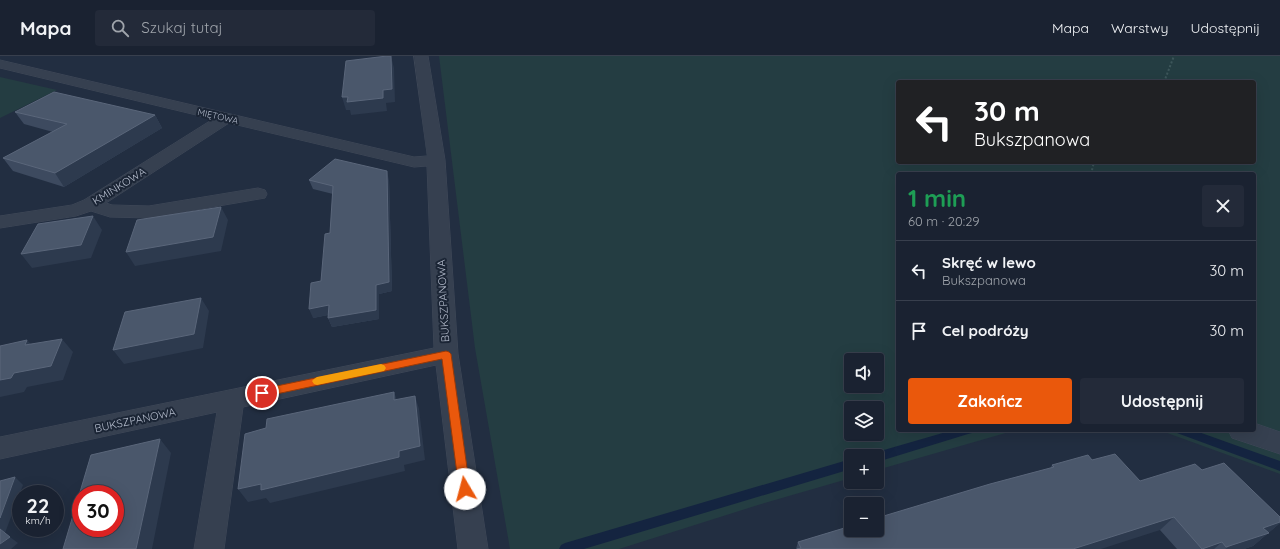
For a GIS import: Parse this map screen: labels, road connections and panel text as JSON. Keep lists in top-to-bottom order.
{
  "streets": {
    "street": ["MIĘTOWA", "KMINKOWA", "BUKSZPANOWA"]
  },
  "crossings": [
    ["MIĘTOWA", "KMINKOWA"],
    ["MIĘTOWA", "BUKSZPANOWA"]
  ],
  "page": {
    "header": "Mapa",
    "search": "Szukaj tutaj",
    "nav": ["Mapa", "Warstwy", "Udostępnij"],
    "turn": ["30 m", "Bukszpanowa"],
    "heading": ["1 min", "60 m · 20:29"],
    "list": [
      {
        "name": "Skręć w lewo",
        "note": "Bukszpanowa",
        "value": "30 m"
      },
      {
        "name": "Cel podróży",
        "value": "30 m"
      }
    ],
    "map_buttons": ["+", "−"],
    "buttons": ["Zakończ", "Udostępnij"],
    "speed": "22 km/h",
    "limit": "30"
  }
}
